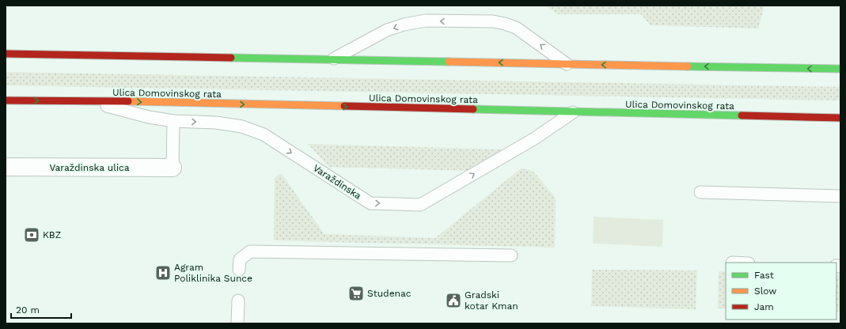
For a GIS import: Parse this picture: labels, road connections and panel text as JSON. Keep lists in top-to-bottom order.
{
  "streets": {
    "main road": ["Ulica Domovinskog rata"],
    "street": ["Varaždinska ulica"],
    "lane": ["Varaždinska"]
  },
  "crossings": [
    ["Ulica Domovinskog rata", "Varaždinska"]
  ],
  "places": {
    "bank": ["KBZ"],
    "hospital": ["Agram Poliklinika Sunce"],
    "supermarket": ["Studenac"],
    "public building": ["Gradski kotar Kman"]
  },
  "legend": ["Fast", "Slow", "Jam"],
  "scale_bar": "20 m"
}
